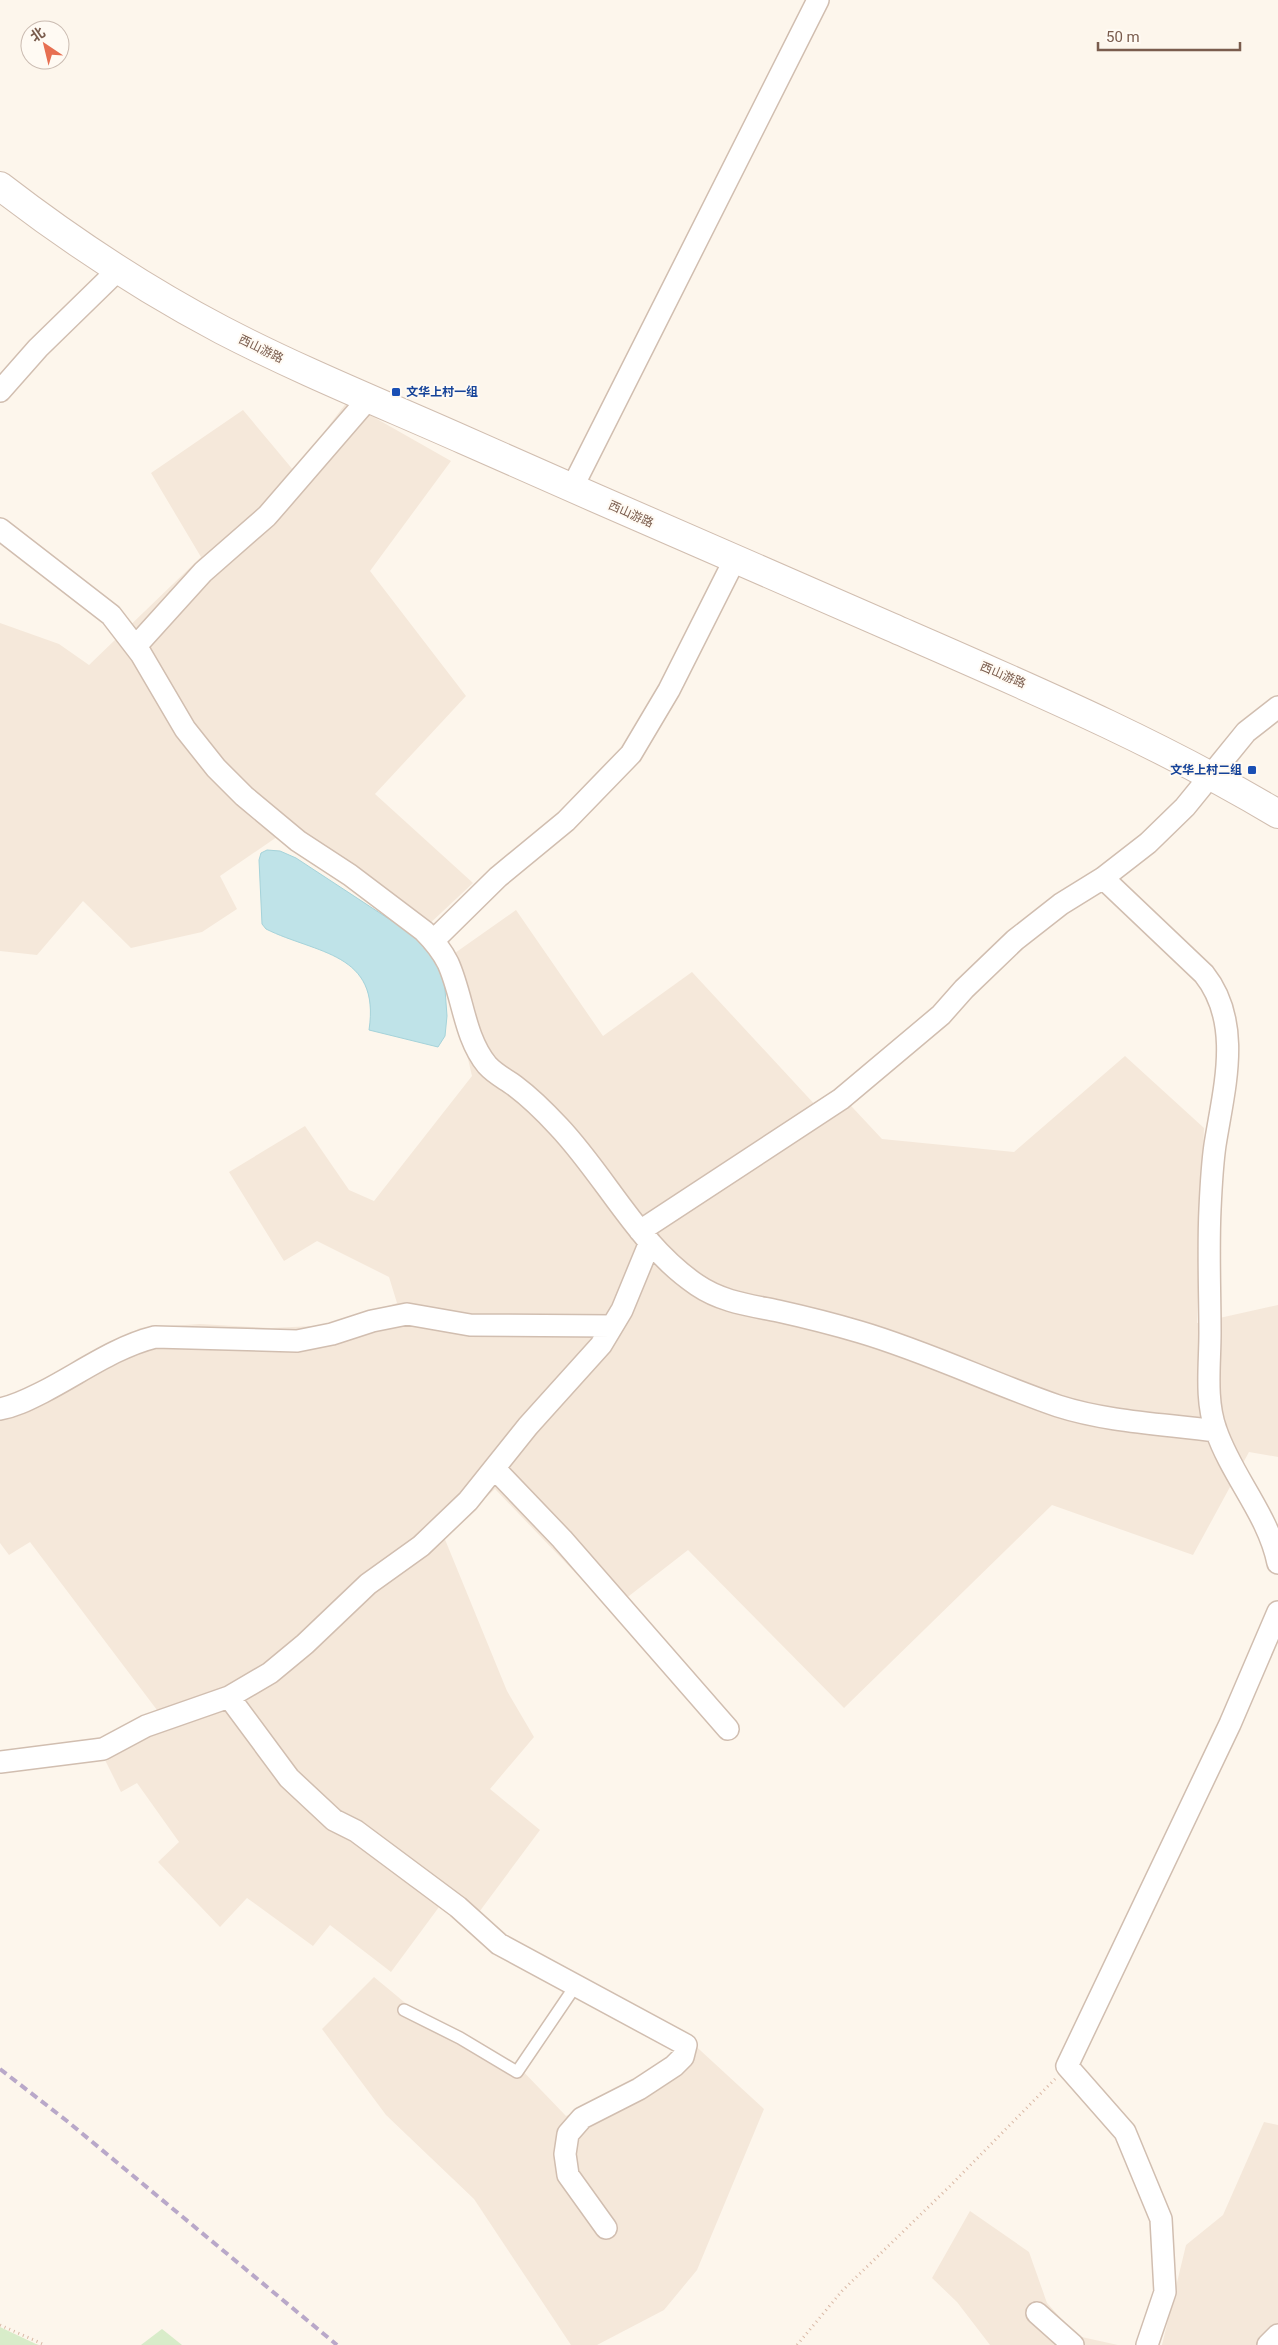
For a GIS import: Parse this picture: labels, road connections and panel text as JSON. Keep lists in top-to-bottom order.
{
  "streets": {
    "street": ["西山游路"]
  },
  "places": {
    "transit": ["文华上村一组", "文华上村二组"]
  },
  "scale_bar": "50 m",
  "north": "top left"
}
